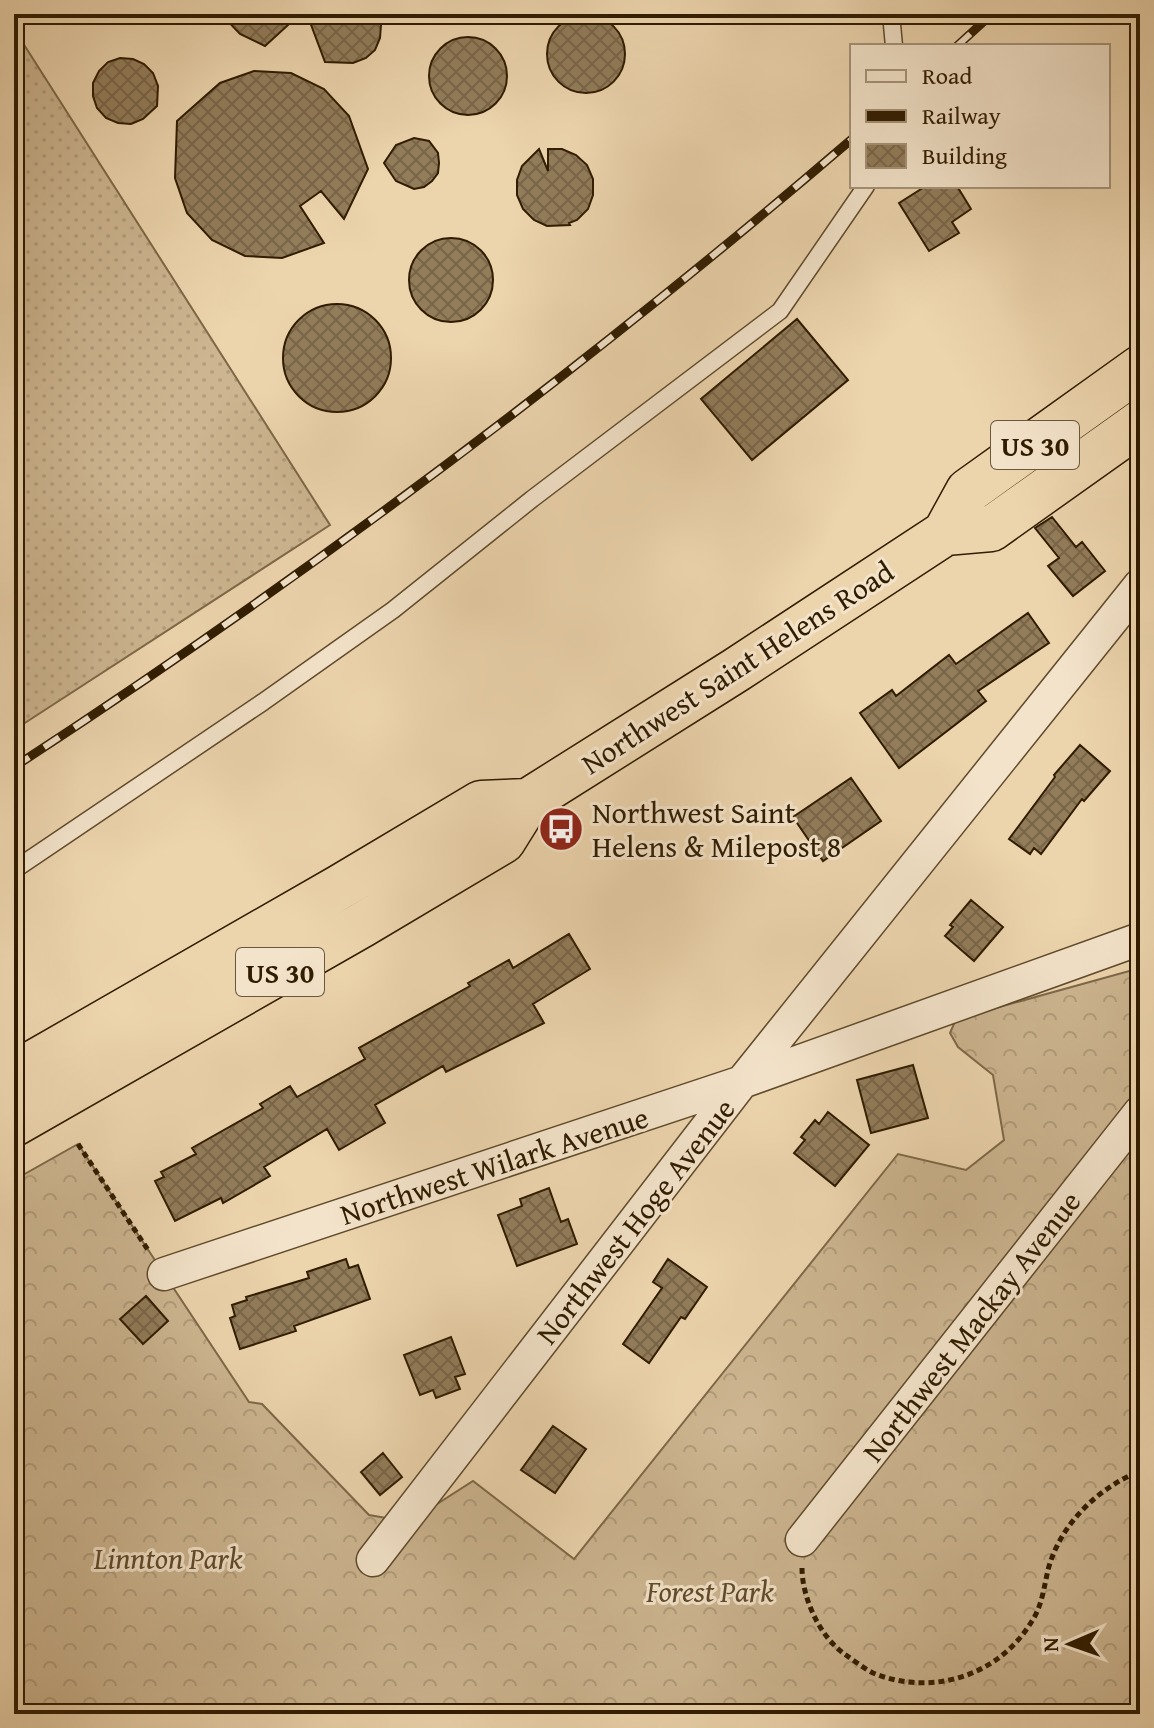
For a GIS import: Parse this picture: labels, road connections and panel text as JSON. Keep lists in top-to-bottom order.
{
  "streets": {
    "highway": ["US 30", "Northwest Saint Helens Road"],
    "street": ["Northwest Wilark Avenue", "Northwest Hoge Avenue", "Northwest Mackay Avenue"]
  },
  "crossings": [
    ["Northwest Wilark Avenue", "Northwest Hoge Avenue"]
  ],
  "parks": ["Linnton Park", "Forest Park"],
  "places": {
    "bus stop": ["Northwest Saint Helens & Milepost 8"]
  },
  "legend": ["Road", "Railway", "Building"],
  "north": "left"
}
